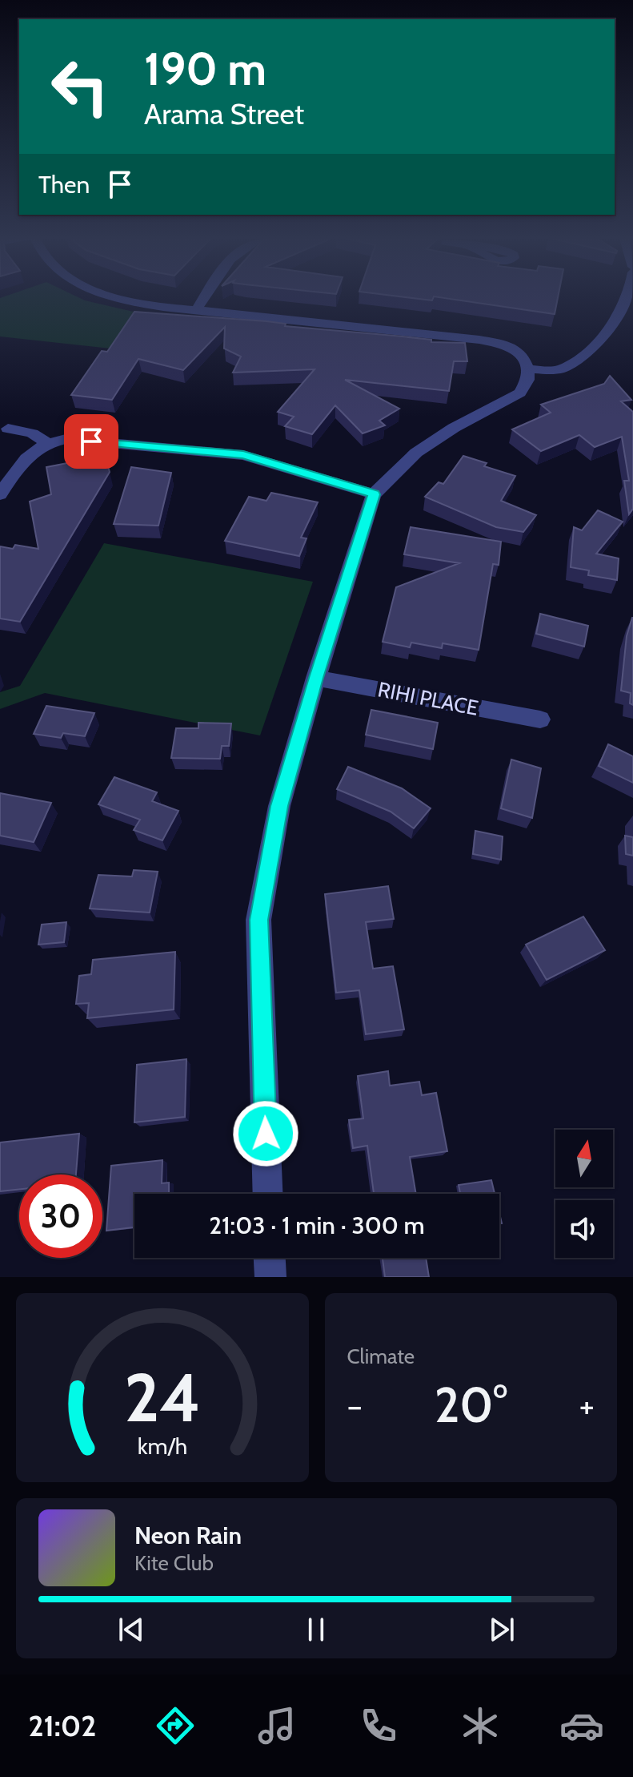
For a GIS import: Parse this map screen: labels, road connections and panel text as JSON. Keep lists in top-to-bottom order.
{
  "streets": {
    "street": ["RIHI PLACE"]
  },
  "north": "top",
  "page": {
    "turn": ["190 m", "Arama Street"],
    "then": "Then",
    "limit": "30",
    "trip": "21:03 · 1 min · 300 m",
    "tile": "Climate",
    "heat": ["−", "20°", "+"],
    "song": ["Neon Rain", "Kite Club"],
    "tabs": "21:02",
    "gauge": ["24", "km/h"]
  }
}
